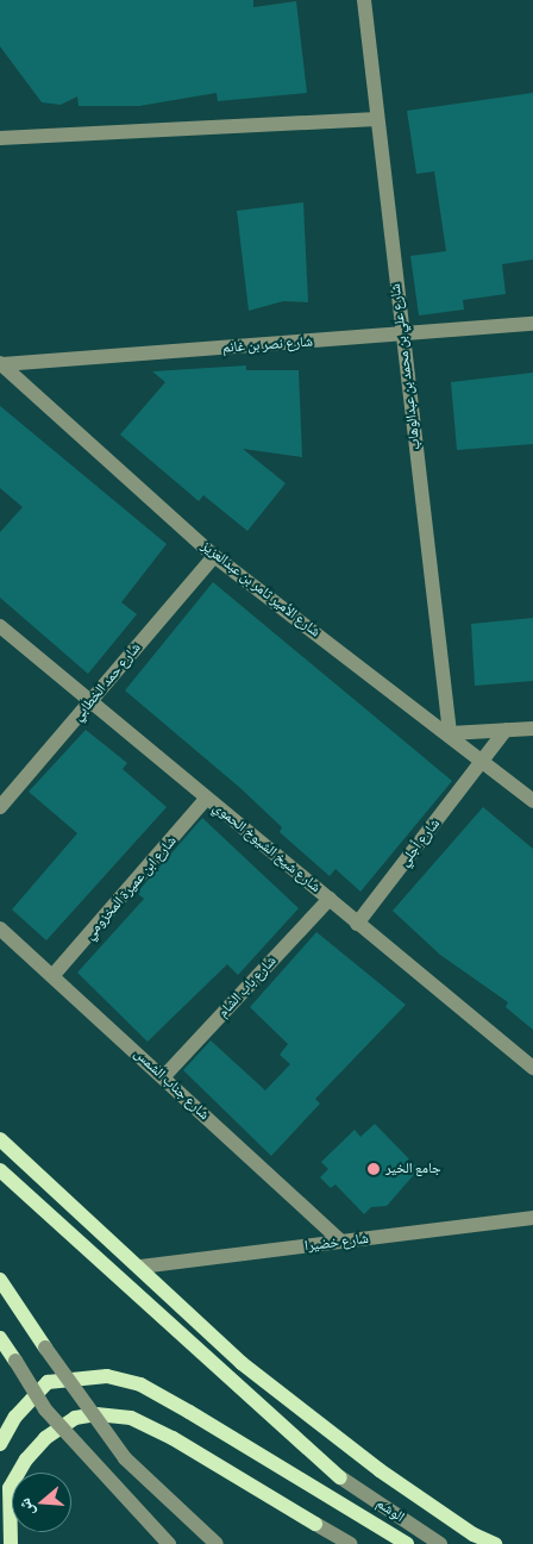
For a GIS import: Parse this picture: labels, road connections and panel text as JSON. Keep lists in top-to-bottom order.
{
  "streets": {
    "street": [
      "شارع نصر بن غانم",
      "شارع علي بن محمد بن عبدالوهاب",
      "شارع الأمير ثامر بن عبدالعزيز",
      "شارع حمد الخطابي",
      "شارع أجلي",
      "شارع شيخ الشيوخ الحموي",
      "شارع ابن عميرة المخزومي",
      "شارع باب الشام",
      "شارع جناب الشمس",
      "شارع خضيرا",
      "الوشم"
    ]
  },
  "crossings": [
    ["شارع نصر بن غانم", "شارع علي بن محمد بن عبدالوهاب"],
    ["شارع نصر بن غانم", "شارع الأمير ثامر بن عبدالعزيز"],
    ["شارع علي بن محمد بن عبدالوهاب", "شارع الأمير ثامر بن عبدالعزيز"],
    ["شارع الأمير ثامر بن عبدالعزيز", "شارع حمد الخطابي"],
    ["شارع الأمير ثامر بن عبدالعزيز", "شارع أجلي"],
    ["شارع حمد الخطابي", "شارع شيخ الشيوخ الحموي"],
    ["شارع أجلي", "شارع شيخ الشيوخ الحموي"],
    ["شارع شيخ الشيوخ الحموي", "شارع ابن عميرة المخزومي"],
    ["شارع شيخ الشيوخ الحموي", "شارع باب الشام"],
    ["شارع ابن عميرة المخزومي", "شارع جناب الشمس"],
    ["شارع باب الشام", "شارع جناب الشمس"],
    ["شارع جناب الشمس", "شارع خضيرا"]
  ],
  "places": ["جامع الخير"],
  "north": "left"
}
